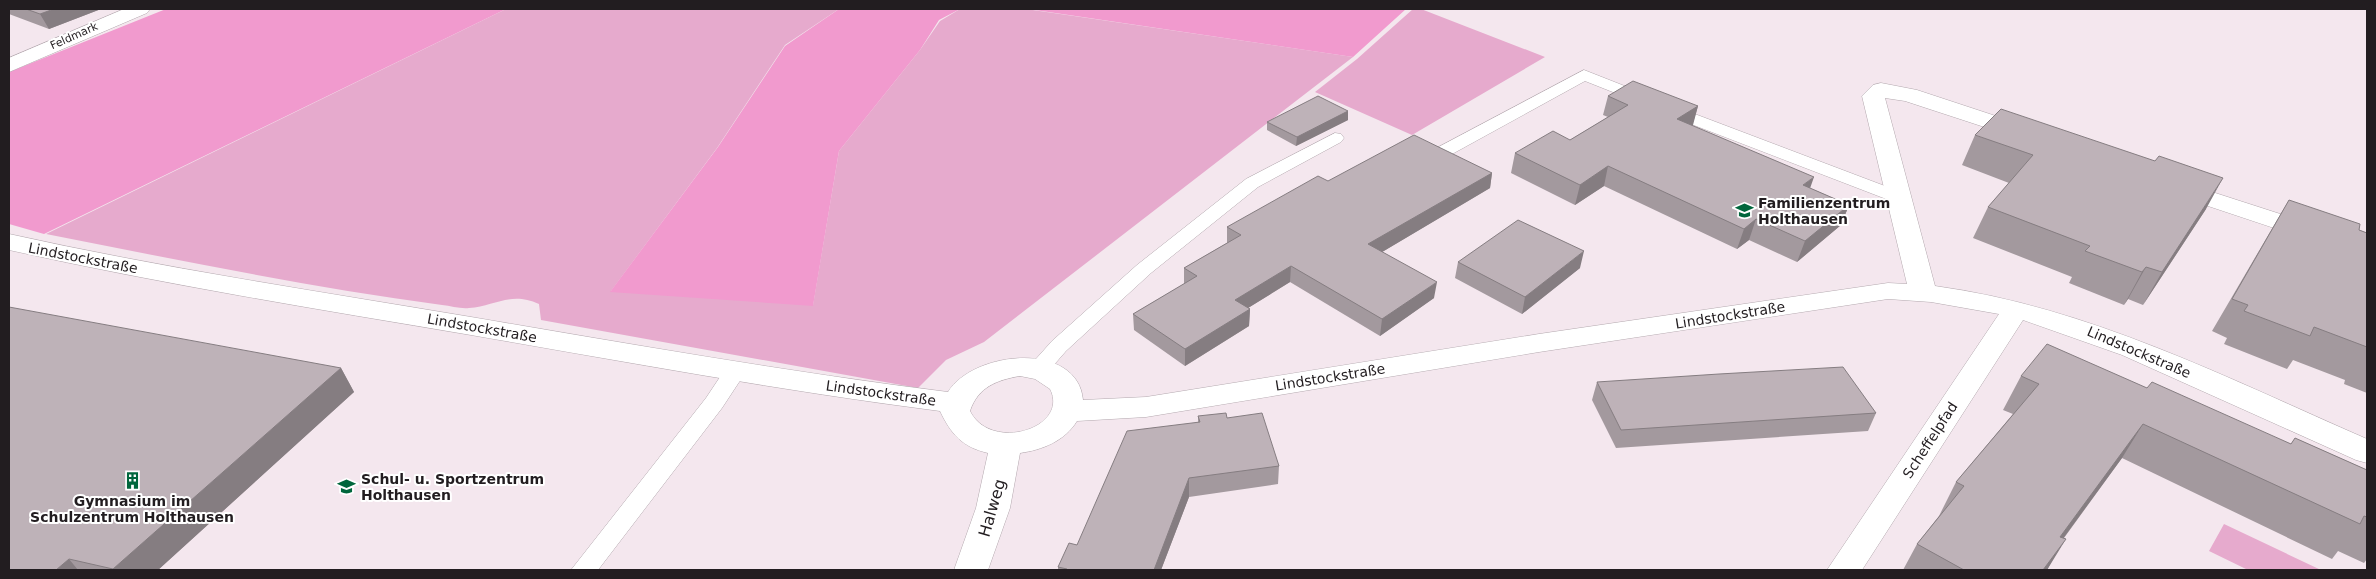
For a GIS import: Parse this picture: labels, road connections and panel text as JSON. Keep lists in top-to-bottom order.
{
  "streets": {
    "street": [
      "Feldmark",
      "Lindstockstraße",
      "Scheffelpfad",
      "Halweg"
    ]
  },
  "crossings": [
    ["Lindstockstraße", "Scheffelpfad"],
    ["Lindstockstraße", "Halweg"]
  ],
  "places": {
    "school or university": ["Familienzentrum Holthausen", "Schul- u. Sportzentrum Holthausen"],
    "building": ["Gymnasium im Schulzentrum Holthausen"]
  }
}
